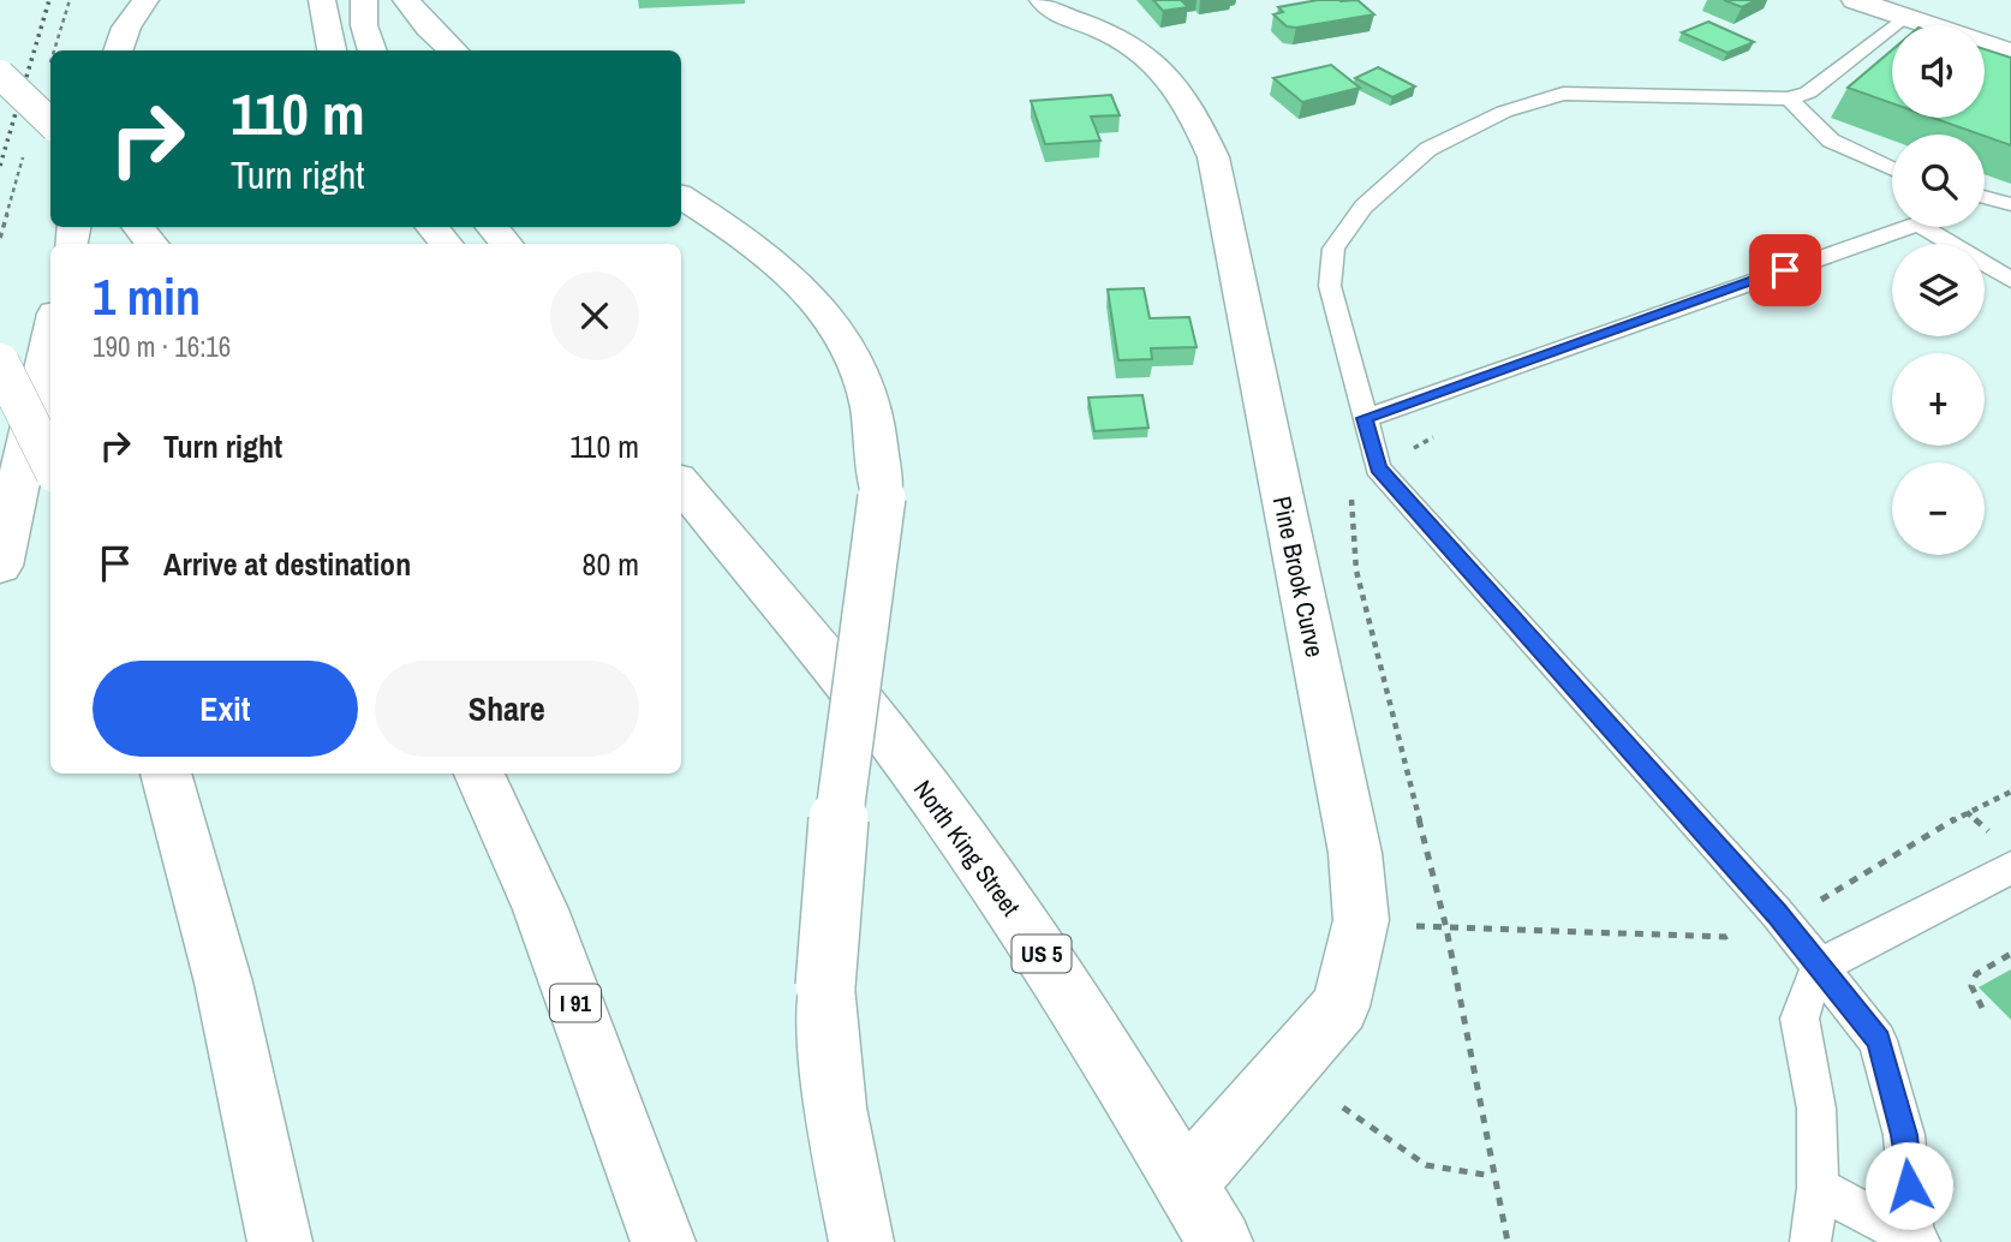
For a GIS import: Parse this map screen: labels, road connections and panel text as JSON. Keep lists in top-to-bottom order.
{
  "streets": {
    "main road": [
      "Pine Brook Curve",
      "North King Street",
      "US 5",
      "I 91"
    ]
  },
  "crossings": [
    ["Pine Brook Curve", "North King Street"]
  ],
  "page": {
    "map_buttons": ["+", "−"],
    "turn": ["110 m", "Turn right"],
    "heading": ["1 min", "190 m · 16:16"],
    "list": [
      {
        "name": "Turn right",
        "value": "110 m"
      },
      {
        "name": "Arrive at destination",
        "value": "80 m"
      }
    ],
    "buttons": ["Exit", "Share"]
  }
}
